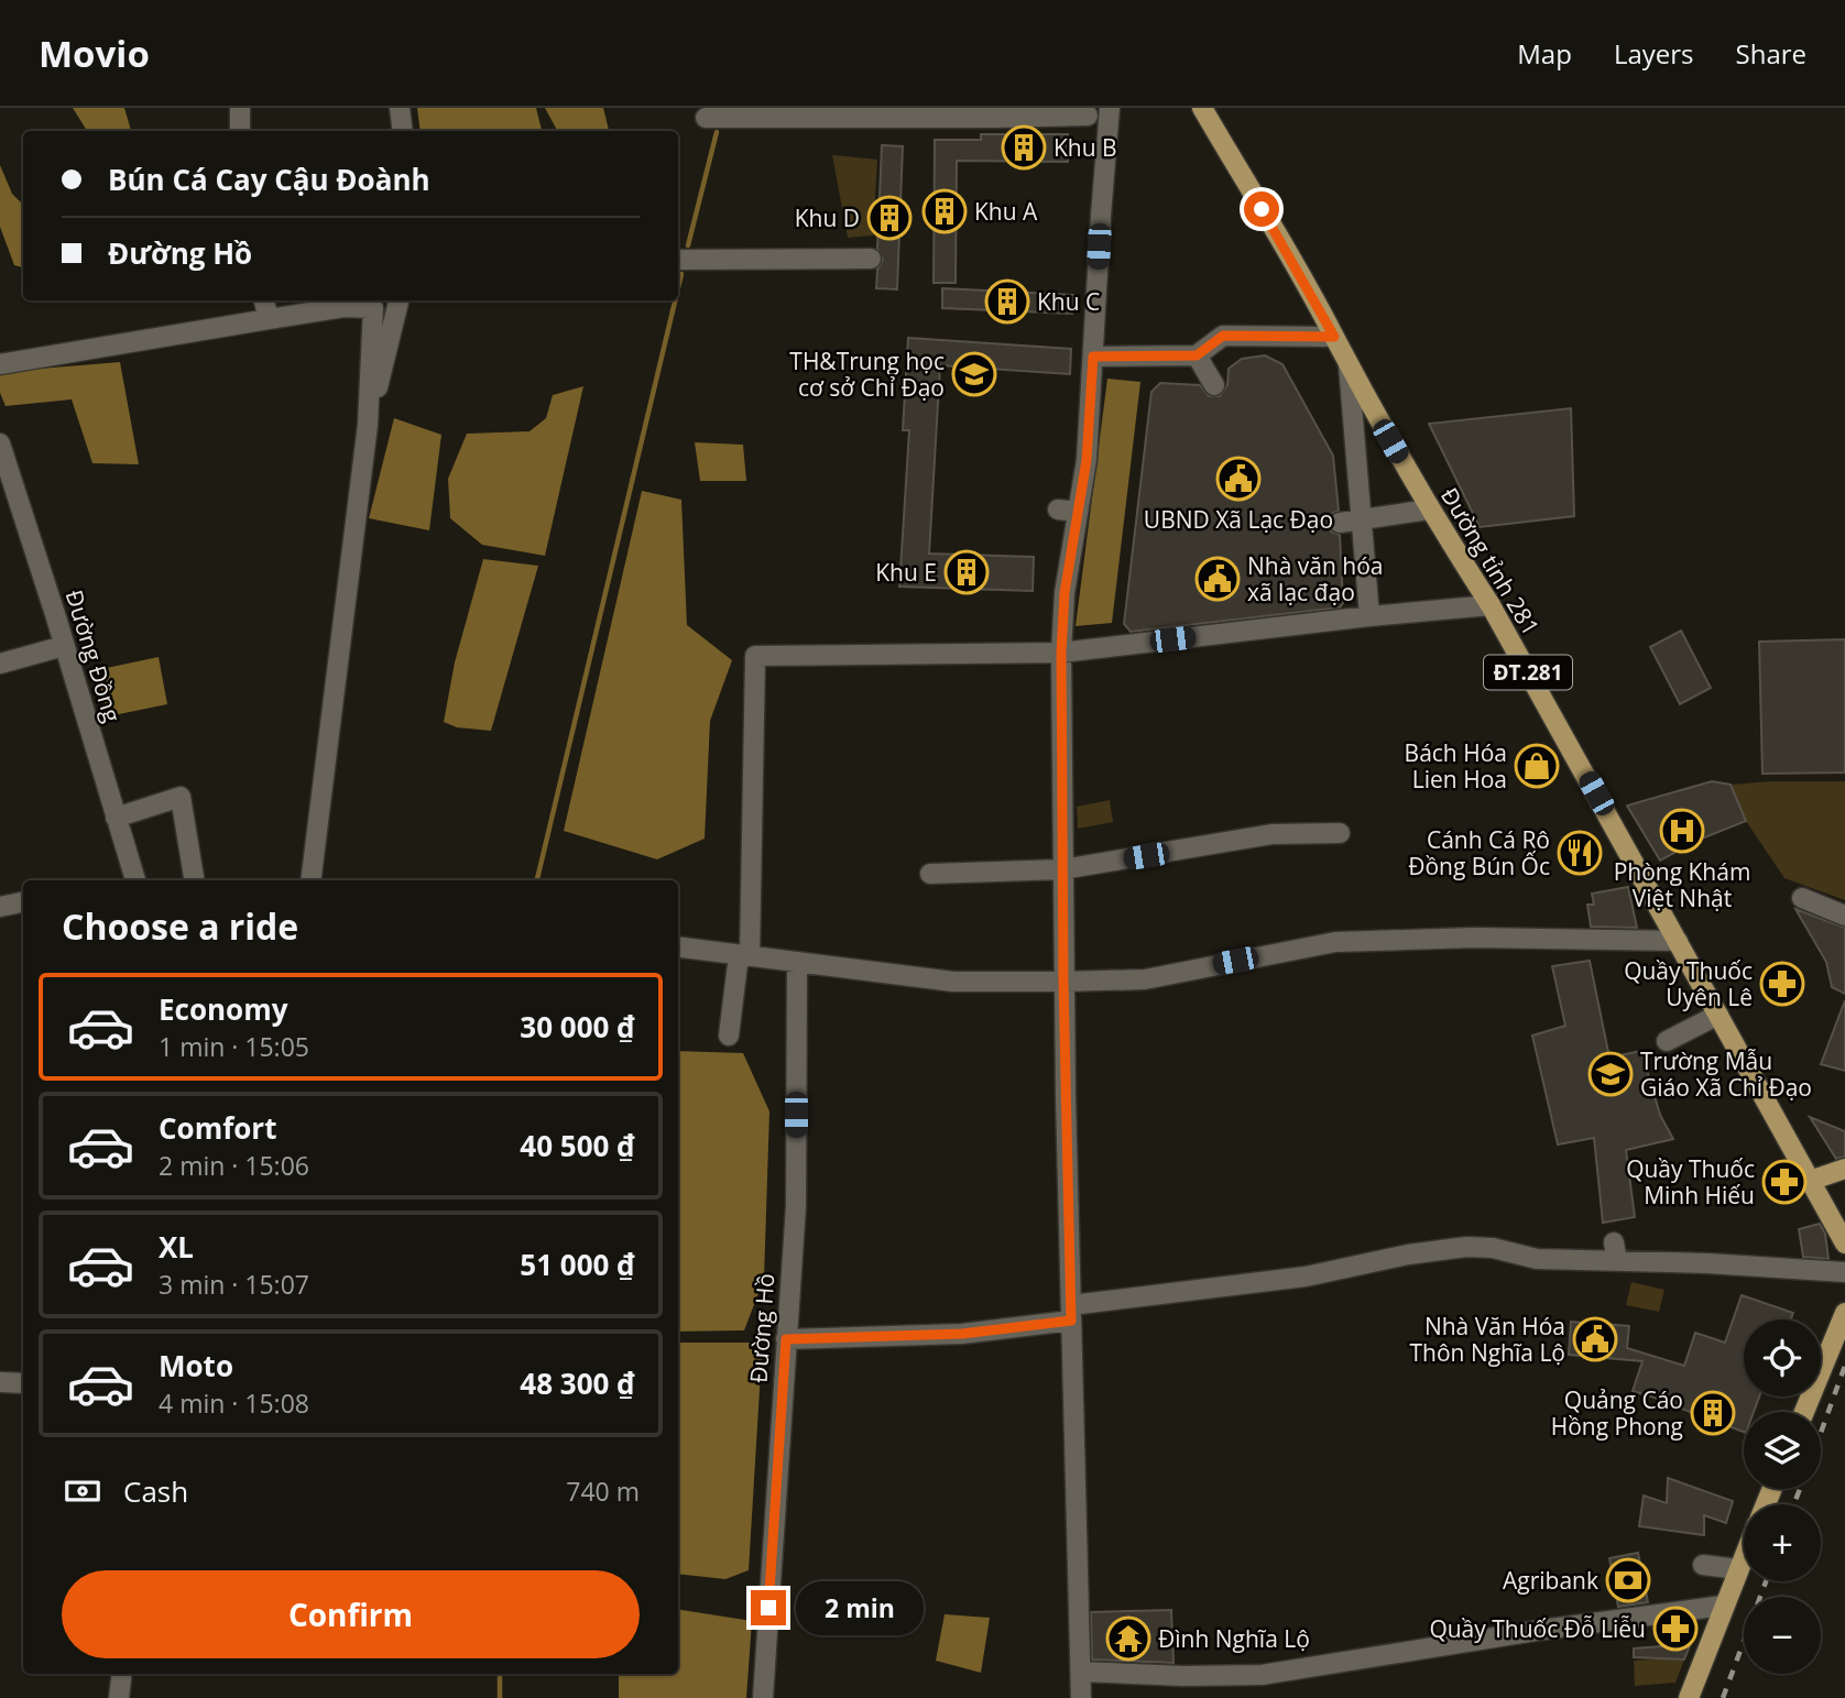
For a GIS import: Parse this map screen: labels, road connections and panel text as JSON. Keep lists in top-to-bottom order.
{
  "streets": {
    "main road": ["Đường tỉnh 281", "ĐT.281"],
    "street": ["Đường Đồng", "Đường Hồ"]
  },
  "places": {
    "building": [
      "Khu B",
      "Khu A",
      "Khu D",
      "Khu C",
      "Khu E",
      "Quảng Cáo Hồng Phong"
    ],
    "school or university": ["TH&Trung học cơ sở Chỉ Đạo", "Trường Mẫu Giáo Xã Chỉ Đạo"],
    "public building": ["UBND Xã Lạc Đạo", "Nhà văn hóa xã lạc đạo", "Nhà Văn Hóa Thôn Nghĩa Lộ"],
    "shop": ["Bách Hóa Lien Hoa"],
    "hospital": ["Phòng Khám Việt Nhật"],
    "restaurant": ["Cánh Cá Rô Đồng Bún Ốc"],
    "pharmacy": ["Quầy Thuốc Uyên Lê", "Quầy Thuốc Minh Hiếu", "Quầy Thuốc Đỗ Liễu"],
    "bank": ["Agribank"],
    "temple": ["Đình Nghĩa Lộ"]
  },
  "page": {
    "header": "Movio",
    "nav": ["Map", "Layers", "Share"],
    "banner": ["Bún Cá Cay Cậu Đoành", "Đường Hồ"],
    "heading": "Choose a ride",
    "list": [
      {
        "name": "Economy",
        "note": "1 min · 15:05",
        "value": "30 000 ₫"
      },
      {
        "name": "Comfort",
        "note": "2 min · 15:06",
        "value": "40 500 ₫"
      },
      {
        "name": "XL",
        "note": "3 min · 15:07",
        "value": "51 000 ₫"
      },
      {
        "name": "Moto",
        "note": "4 min · 15:08",
        "value": "48 300 ₫"
      }
    ],
    "map_buttons": ["+", "−"],
    "pay": ["Cash", "740 m"],
    "buttons": "Confirm",
    "bubble": "2 min"
  }
}
